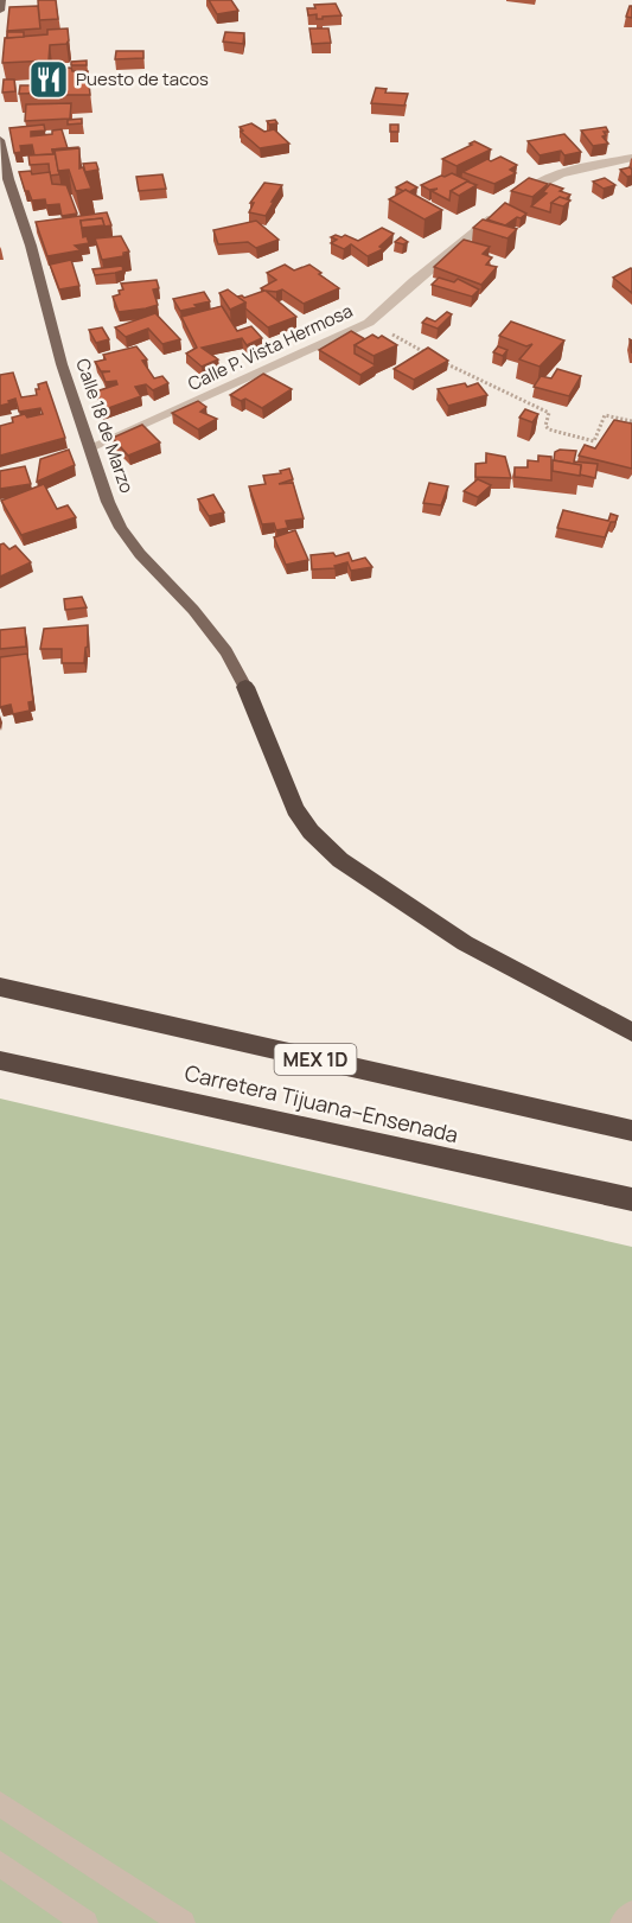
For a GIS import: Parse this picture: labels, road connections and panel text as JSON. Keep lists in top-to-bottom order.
{
  "streets": {
    "highway": ["MEX 1D", "Carretera Tijuana–Ensenada"],
    "main road": ["Calle 18 de Marzo"],
    "street": ["Calle P. Vista Hermosa"]
  },
  "crossings": [
    ["Calle P. Vista Hermosa", "Calle 18 de Marzo"]
  ],
  "places": {
    "restaurant": ["Puesto de tacos"]
  }
}
